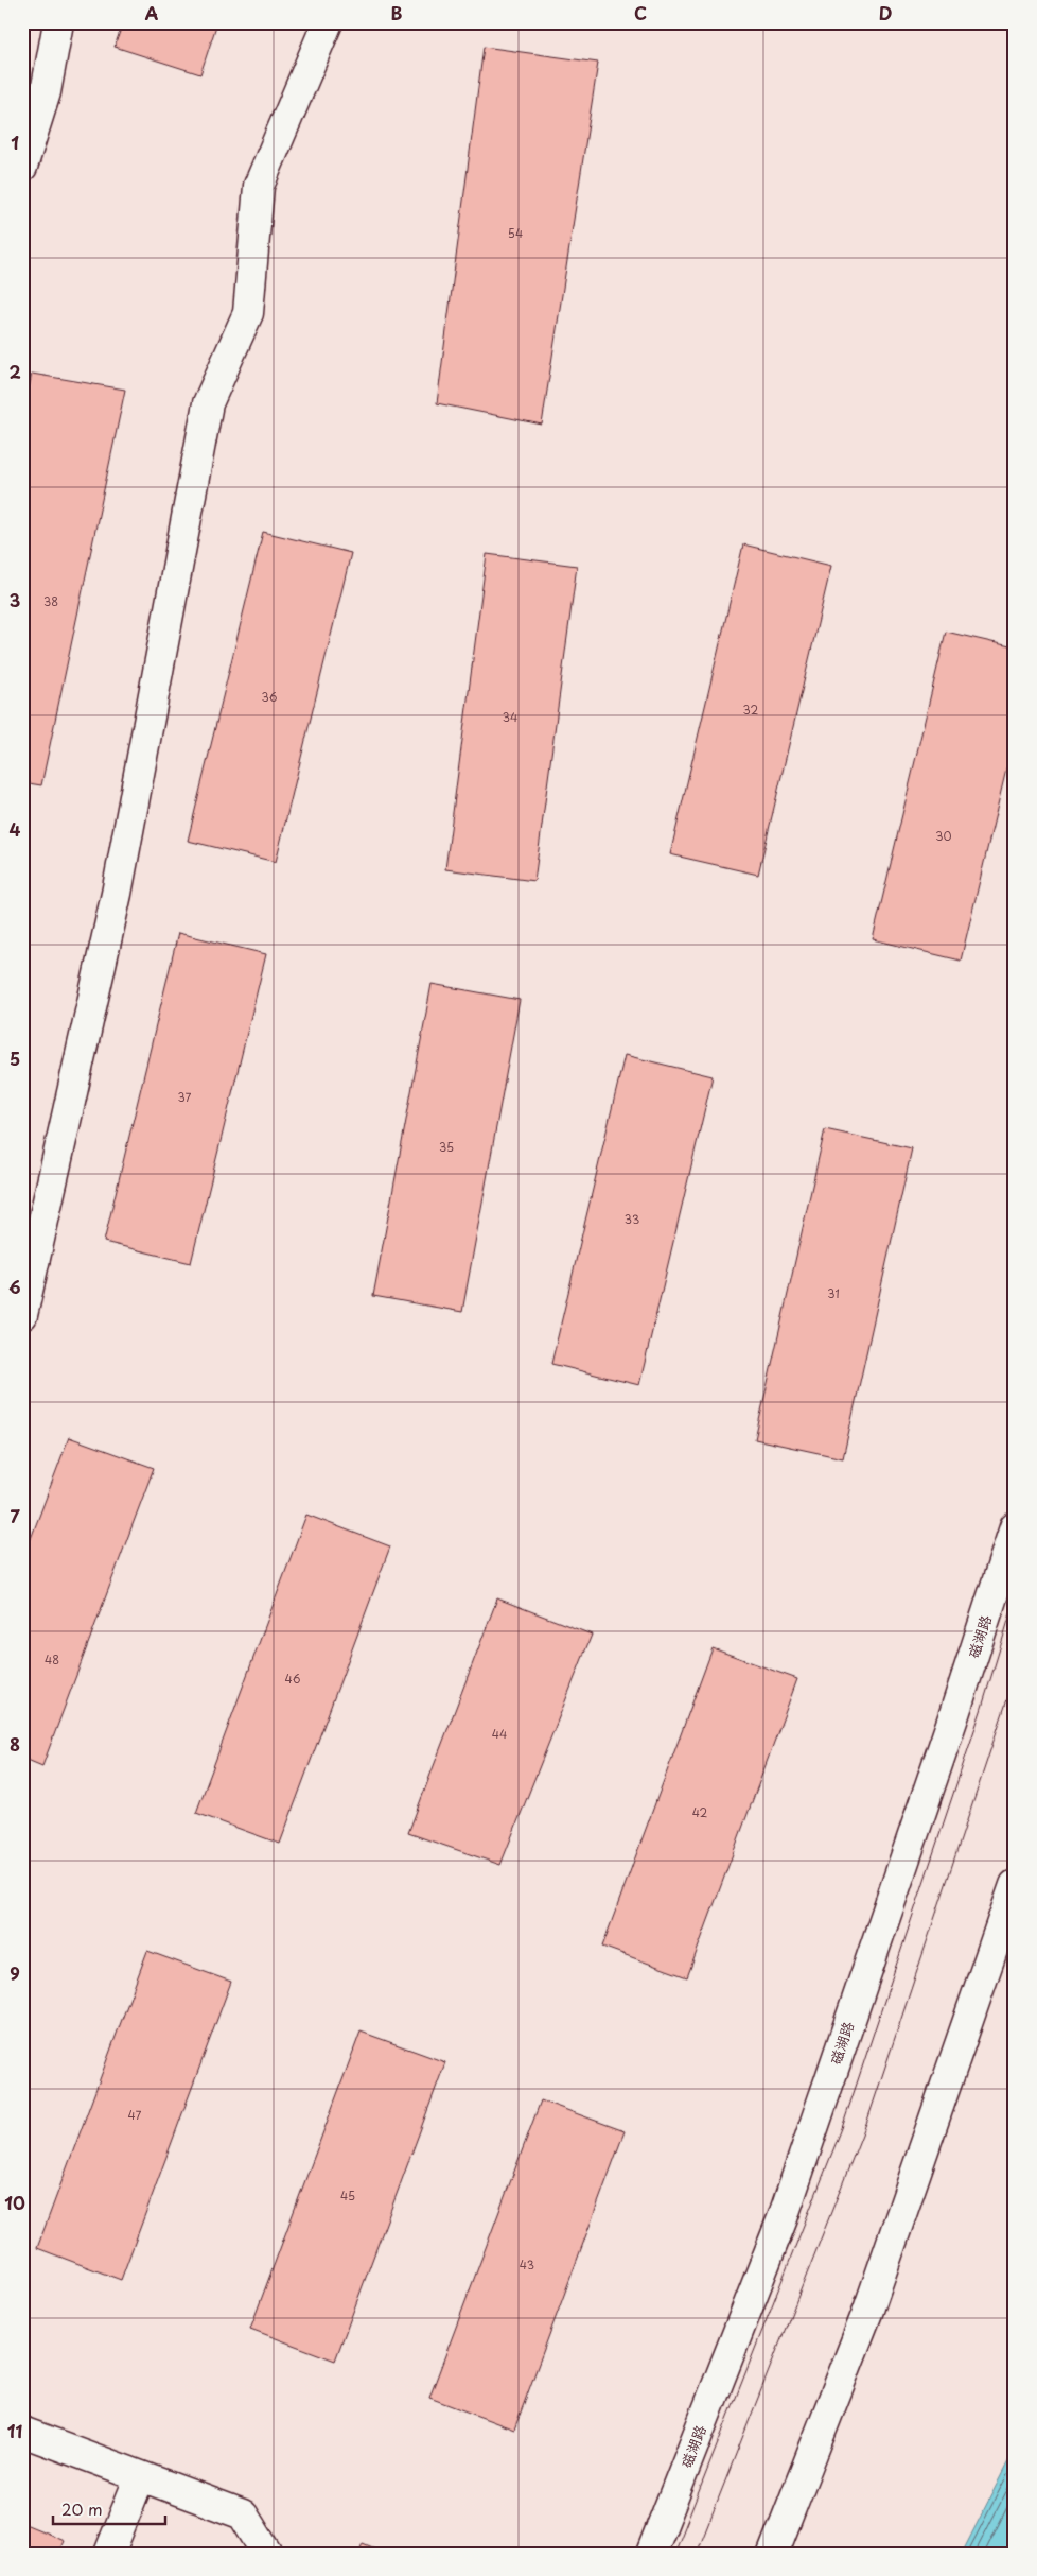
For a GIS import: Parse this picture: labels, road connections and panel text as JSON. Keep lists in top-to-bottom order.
{
  "streets": {
    "street": ["磁湖路"]
  },
  "house_numbers": [
    "54",
    "38",
    "36",
    "32",
    "34",
    "30",
    "37",
    "35",
    "33",
    "31",
    "48",
    "46",
    "44",
    "42",
    "47",
    "45",
    "43"
  ],
  "scale_bar": "20 m",
  "grid": {
    "columns": [
      "A",
      "B",
      "C",
      "D"
    ],
    "rows": [
      "1",
      "2",
      "3",
      "4",
      "5",
      "6",
      "7",
      "8",
      "9",
      "10",
      "11"
    ]
  }
}
